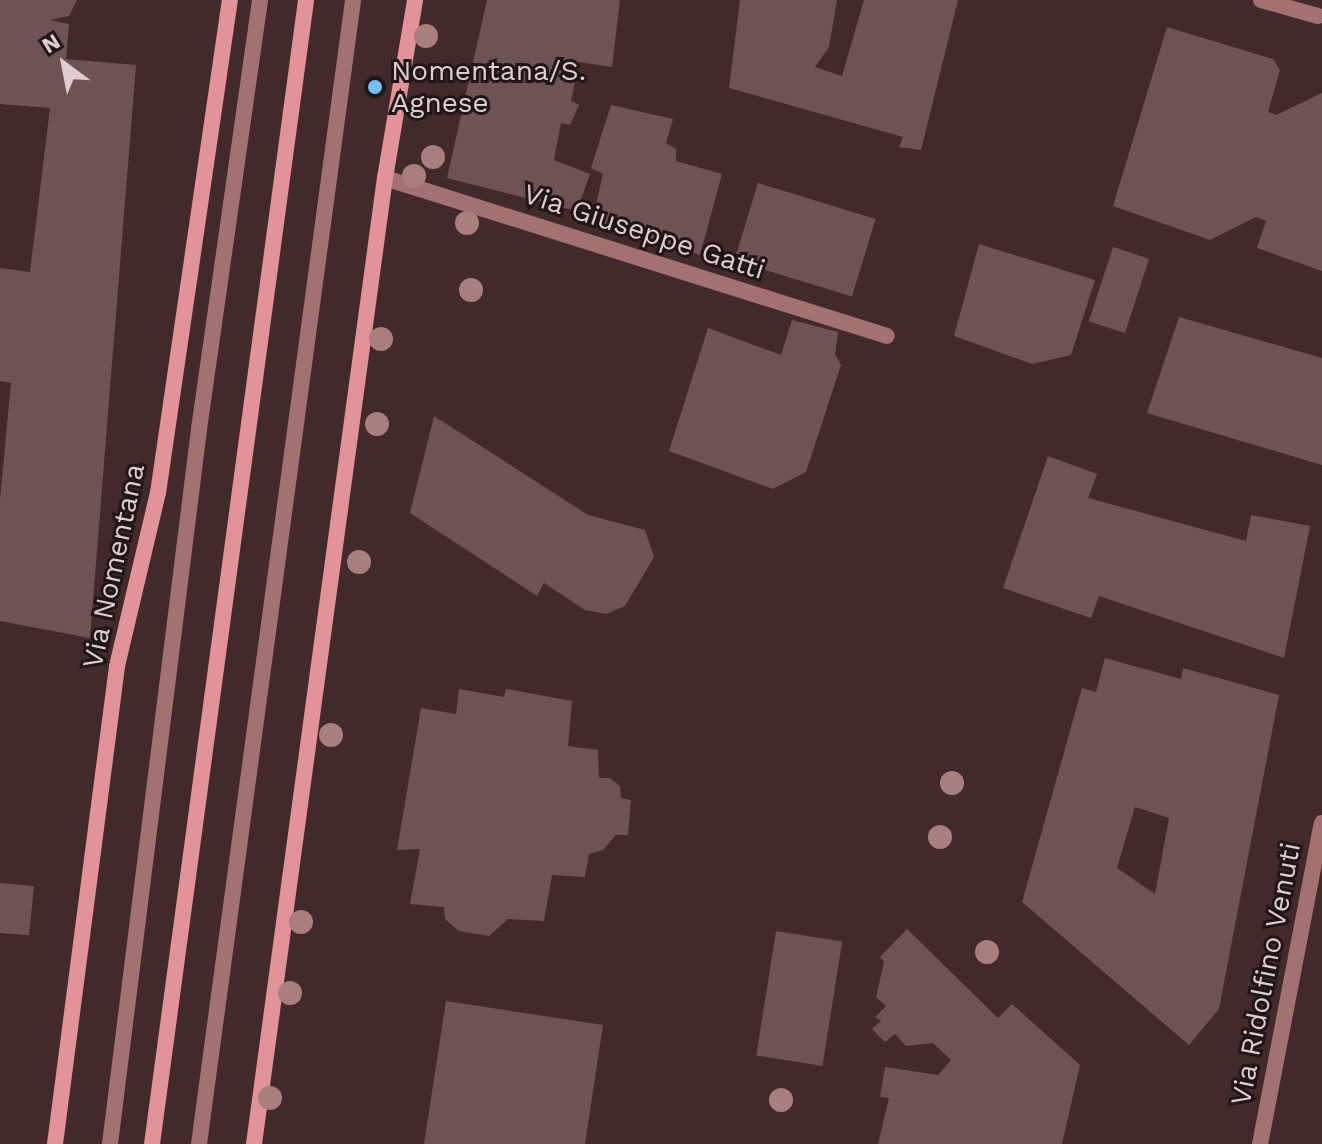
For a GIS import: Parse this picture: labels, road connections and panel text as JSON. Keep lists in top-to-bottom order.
{
  "streets": {
    "street": ["Via Giuseppe Gatti", "Via Nomentana", "Via Ridolfino Venuti"]
  },
  "places": ["Nomentana/S. Agnese"],
  "north": "top left"
}
